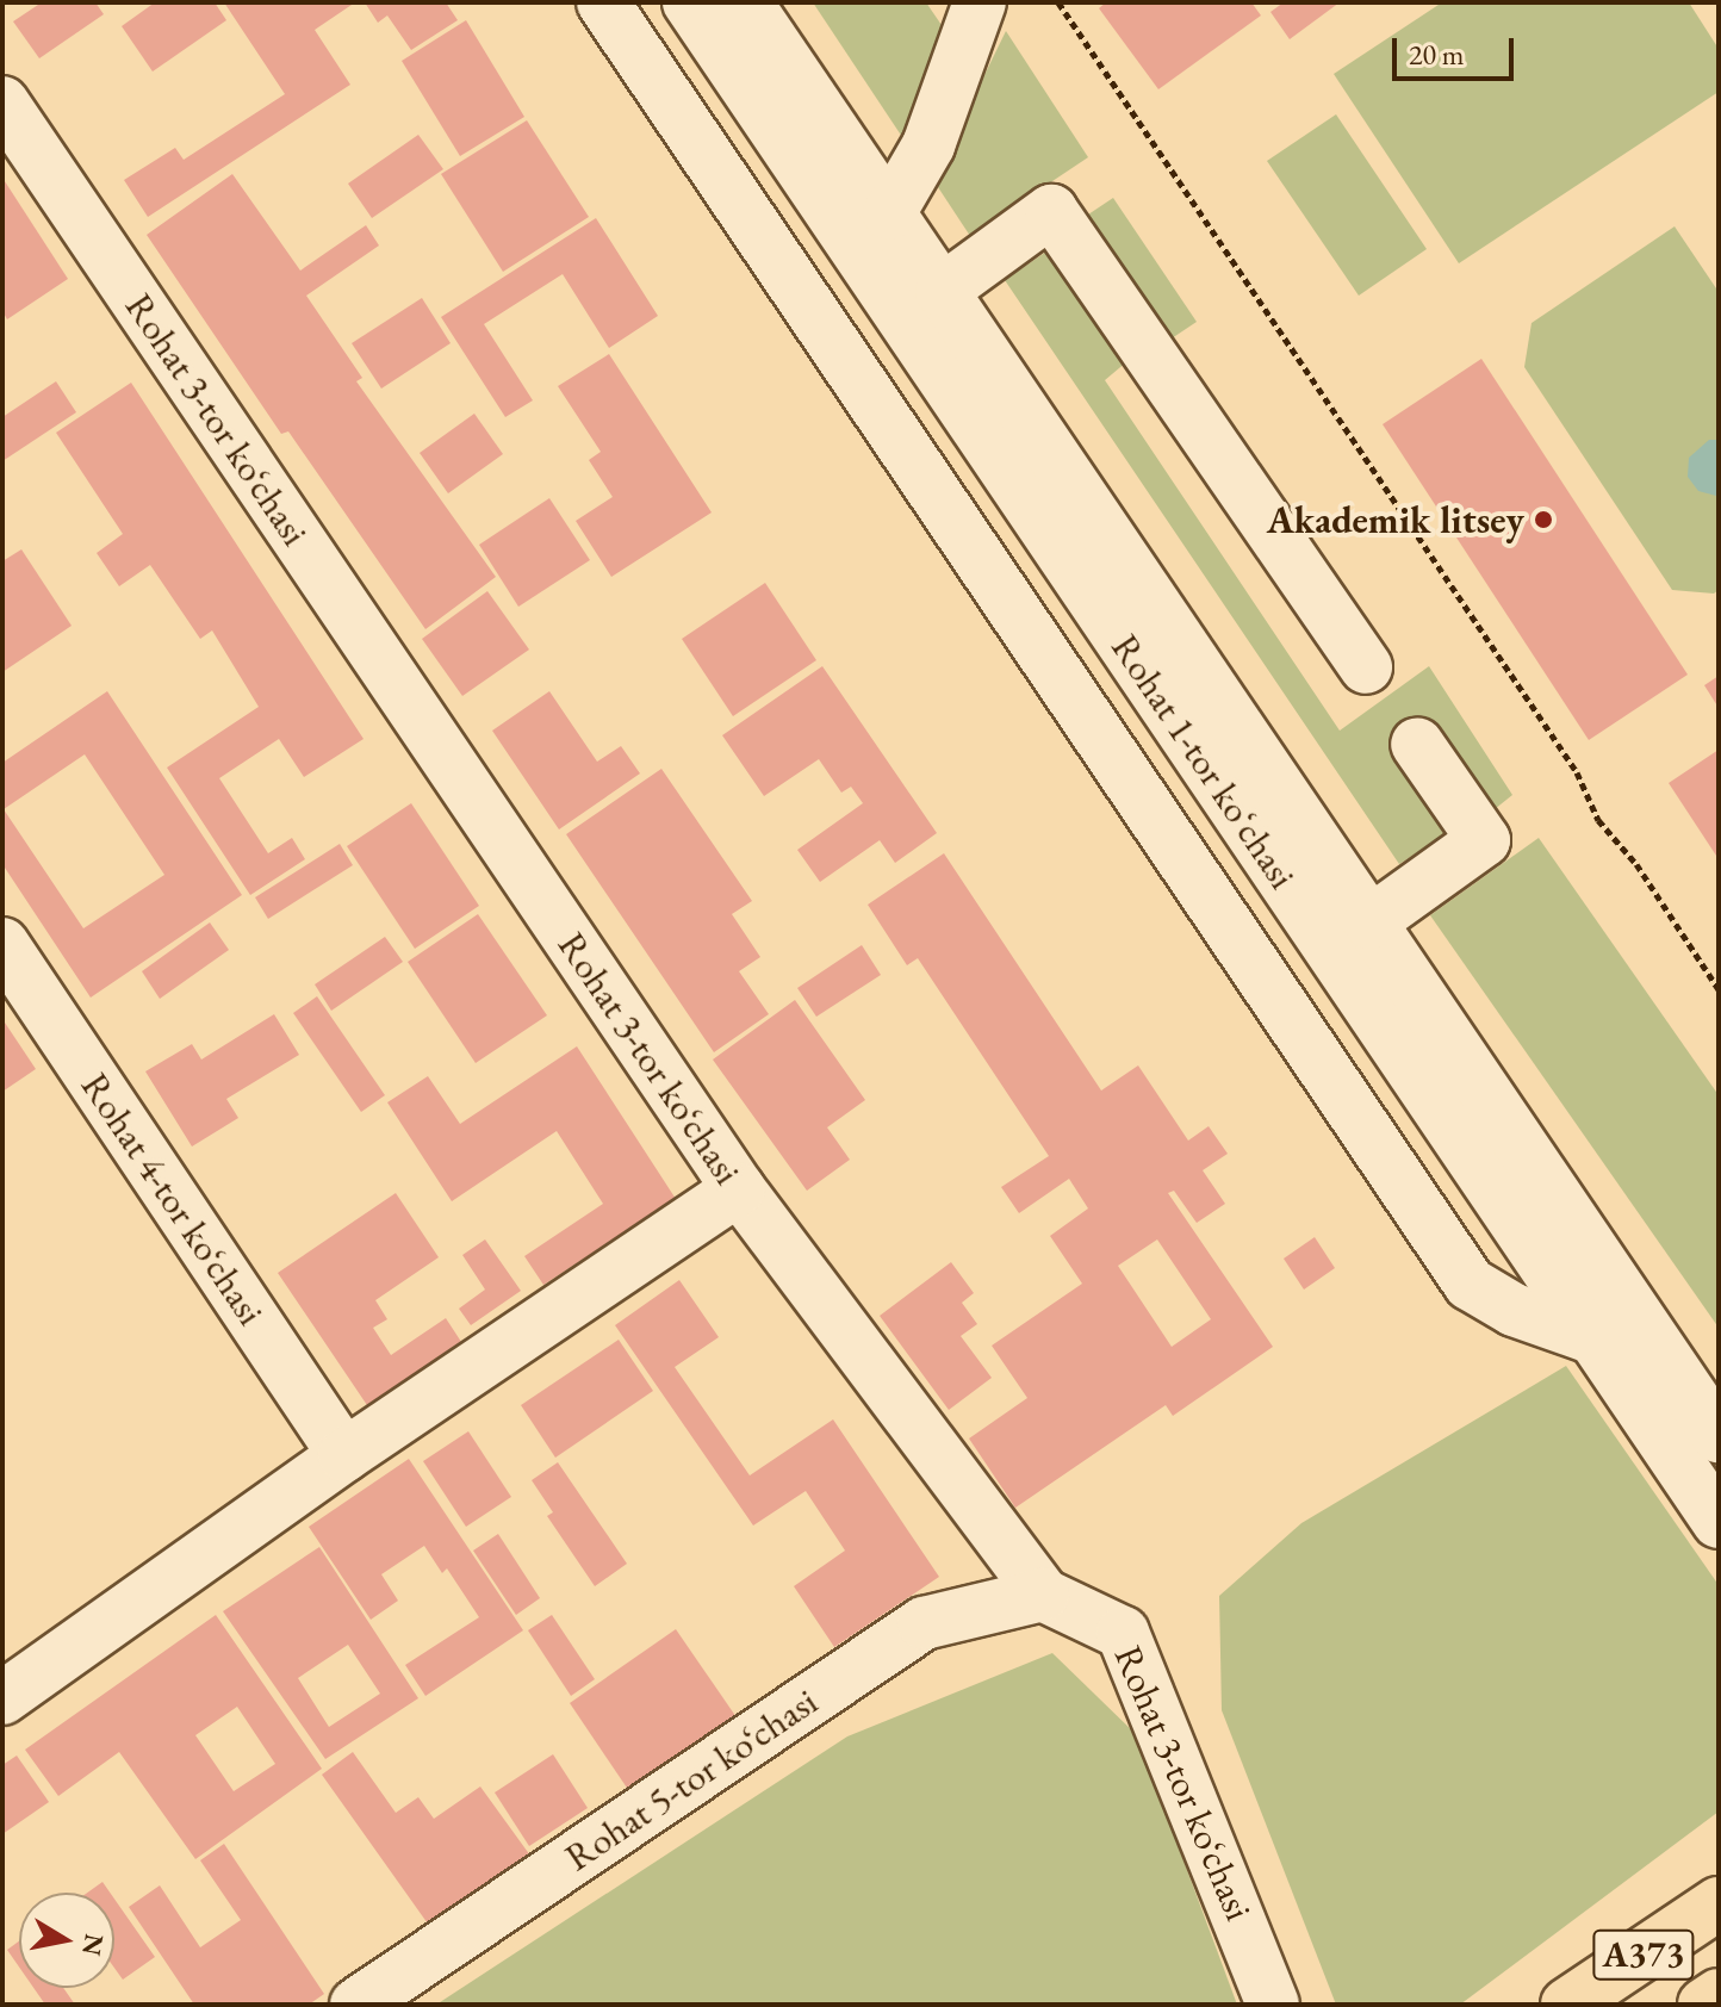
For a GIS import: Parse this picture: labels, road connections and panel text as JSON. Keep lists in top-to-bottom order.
{
  "streets": {
    "highway": ["A373"],
    "street": [
      "Rohat 3-tor ko‘chasi",
      "Rohat 1-tor koʻchasi",
      "Rohat 4-tor ko‘chasi",
      "Rohat 5-tor ko‘chasi"
    ]
  },
  "crossings": [
    ["Rohat 3-tor ko‘chasi", "Rohat 5-tor ko‘chasi"]
  ],
  "places": ["Akademik litsey"],
  "scale_bar": "20 m",
  "north": "right"
}
